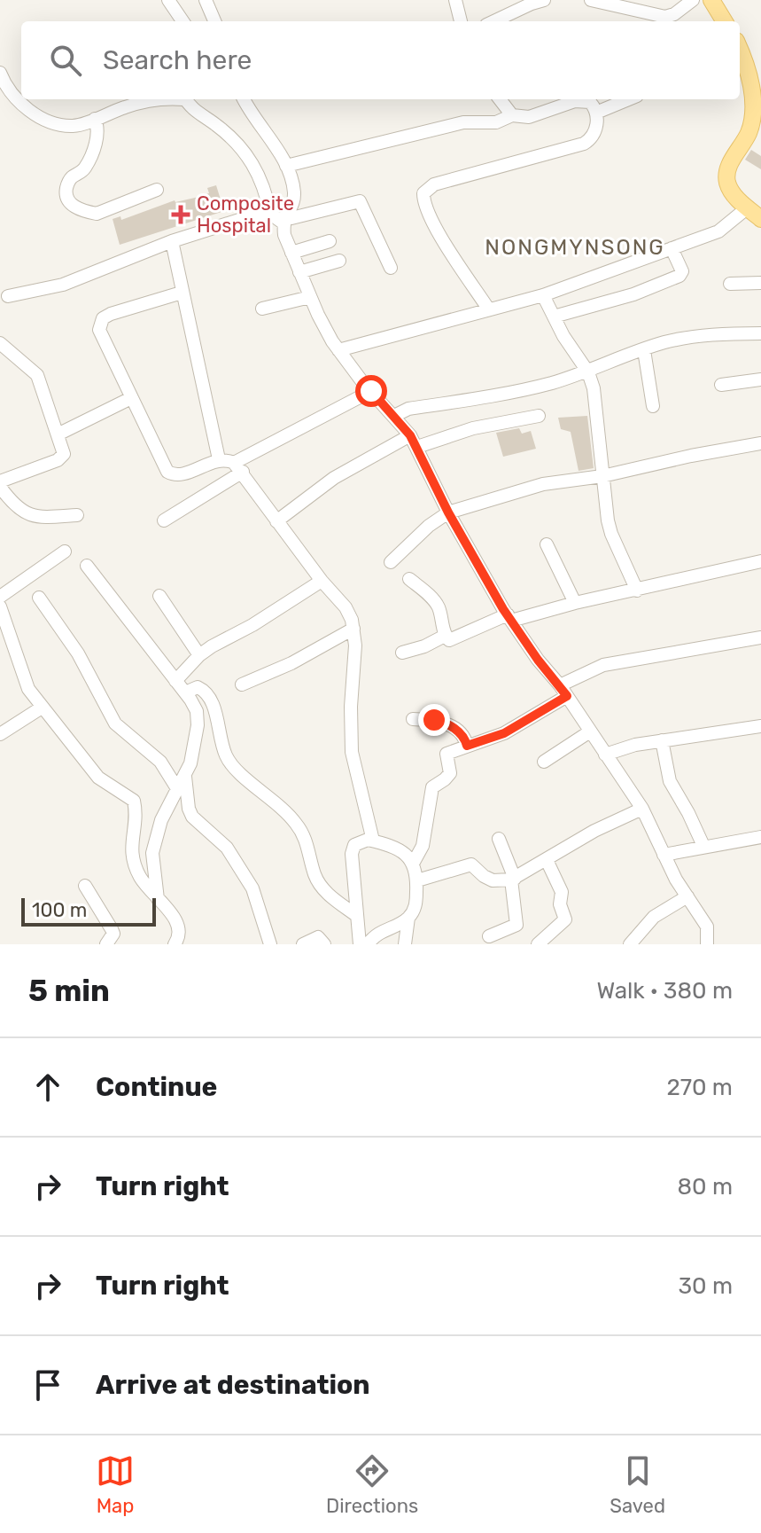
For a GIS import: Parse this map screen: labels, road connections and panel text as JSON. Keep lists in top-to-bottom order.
{
  "districts": ["NONGMYNSONG"],
  "places": {
    "health": ["Composite Hospital"]
  },
  "scale_bar": "100 m",
  "page": {
    "search": "Search here",
    "scale": "100 m",
    "heading": ["5 min", "Walk · 380 m"],
    "list": [
      ["Continue", "270 m"],
      ["Turn right", "80 m"],
      ["Turn right", "30 m"],
      "Arrive at destination"
    ],
    "nav": ["Map", "Directions", "Saved"]
  }
}
